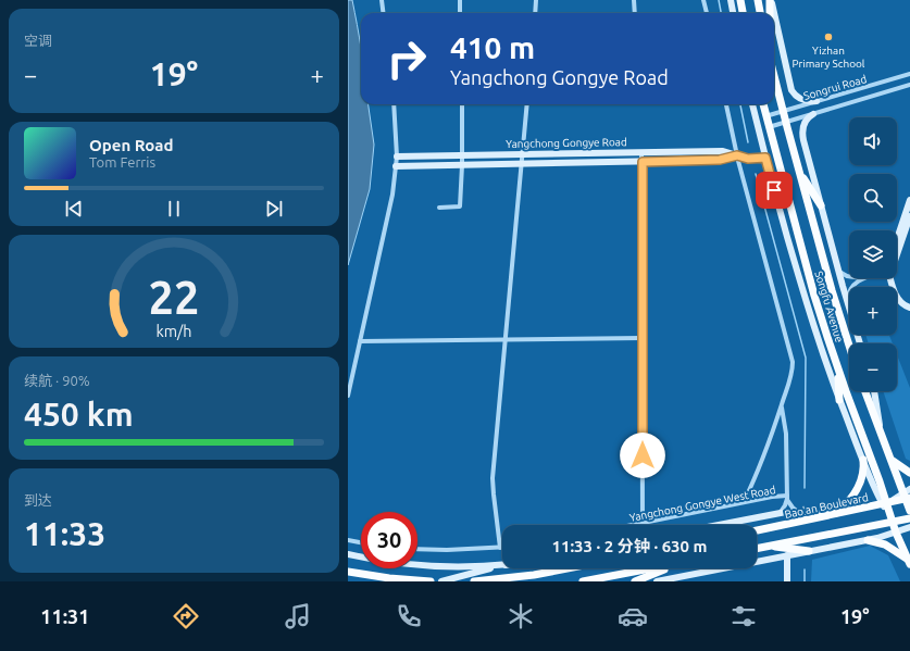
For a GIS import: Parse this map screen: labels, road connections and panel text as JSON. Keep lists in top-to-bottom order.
{
  "streets": {
    "main road": ["Yangchong Gongye Road", "Songfu Avenue", "Bao'an Boulevard"],
    "street": ["Songrui Road", "Yangchong Gongye West Road"]
  },
  "crossings": [
    ["Songrui Road", "Songfu Avenue"],
    ["Songfu Avenue", "Bao'an Boulevard"]
  ],
  "places": ["Yizhan Primary School"],
  "page": {
    "tile": [
      "空调",
      ["续航 · 90%", "450 km"],
      ["到达", "11:33"]
    ],
    "turn": ["410 m", "Yangchong Gongye Road"],
    "heat": ["−", "19°", "+"],
    "map_buttons": ["+", "−"],
    "song": ["Open Road", "Tom Ferris"],
    "limit": "30",
    "trip": "11:33 · 2 分钟 · 630 m",
    "tabs": ["11:31", "19°"],
    "gauge": ["22", "km/h"]
  }
}
